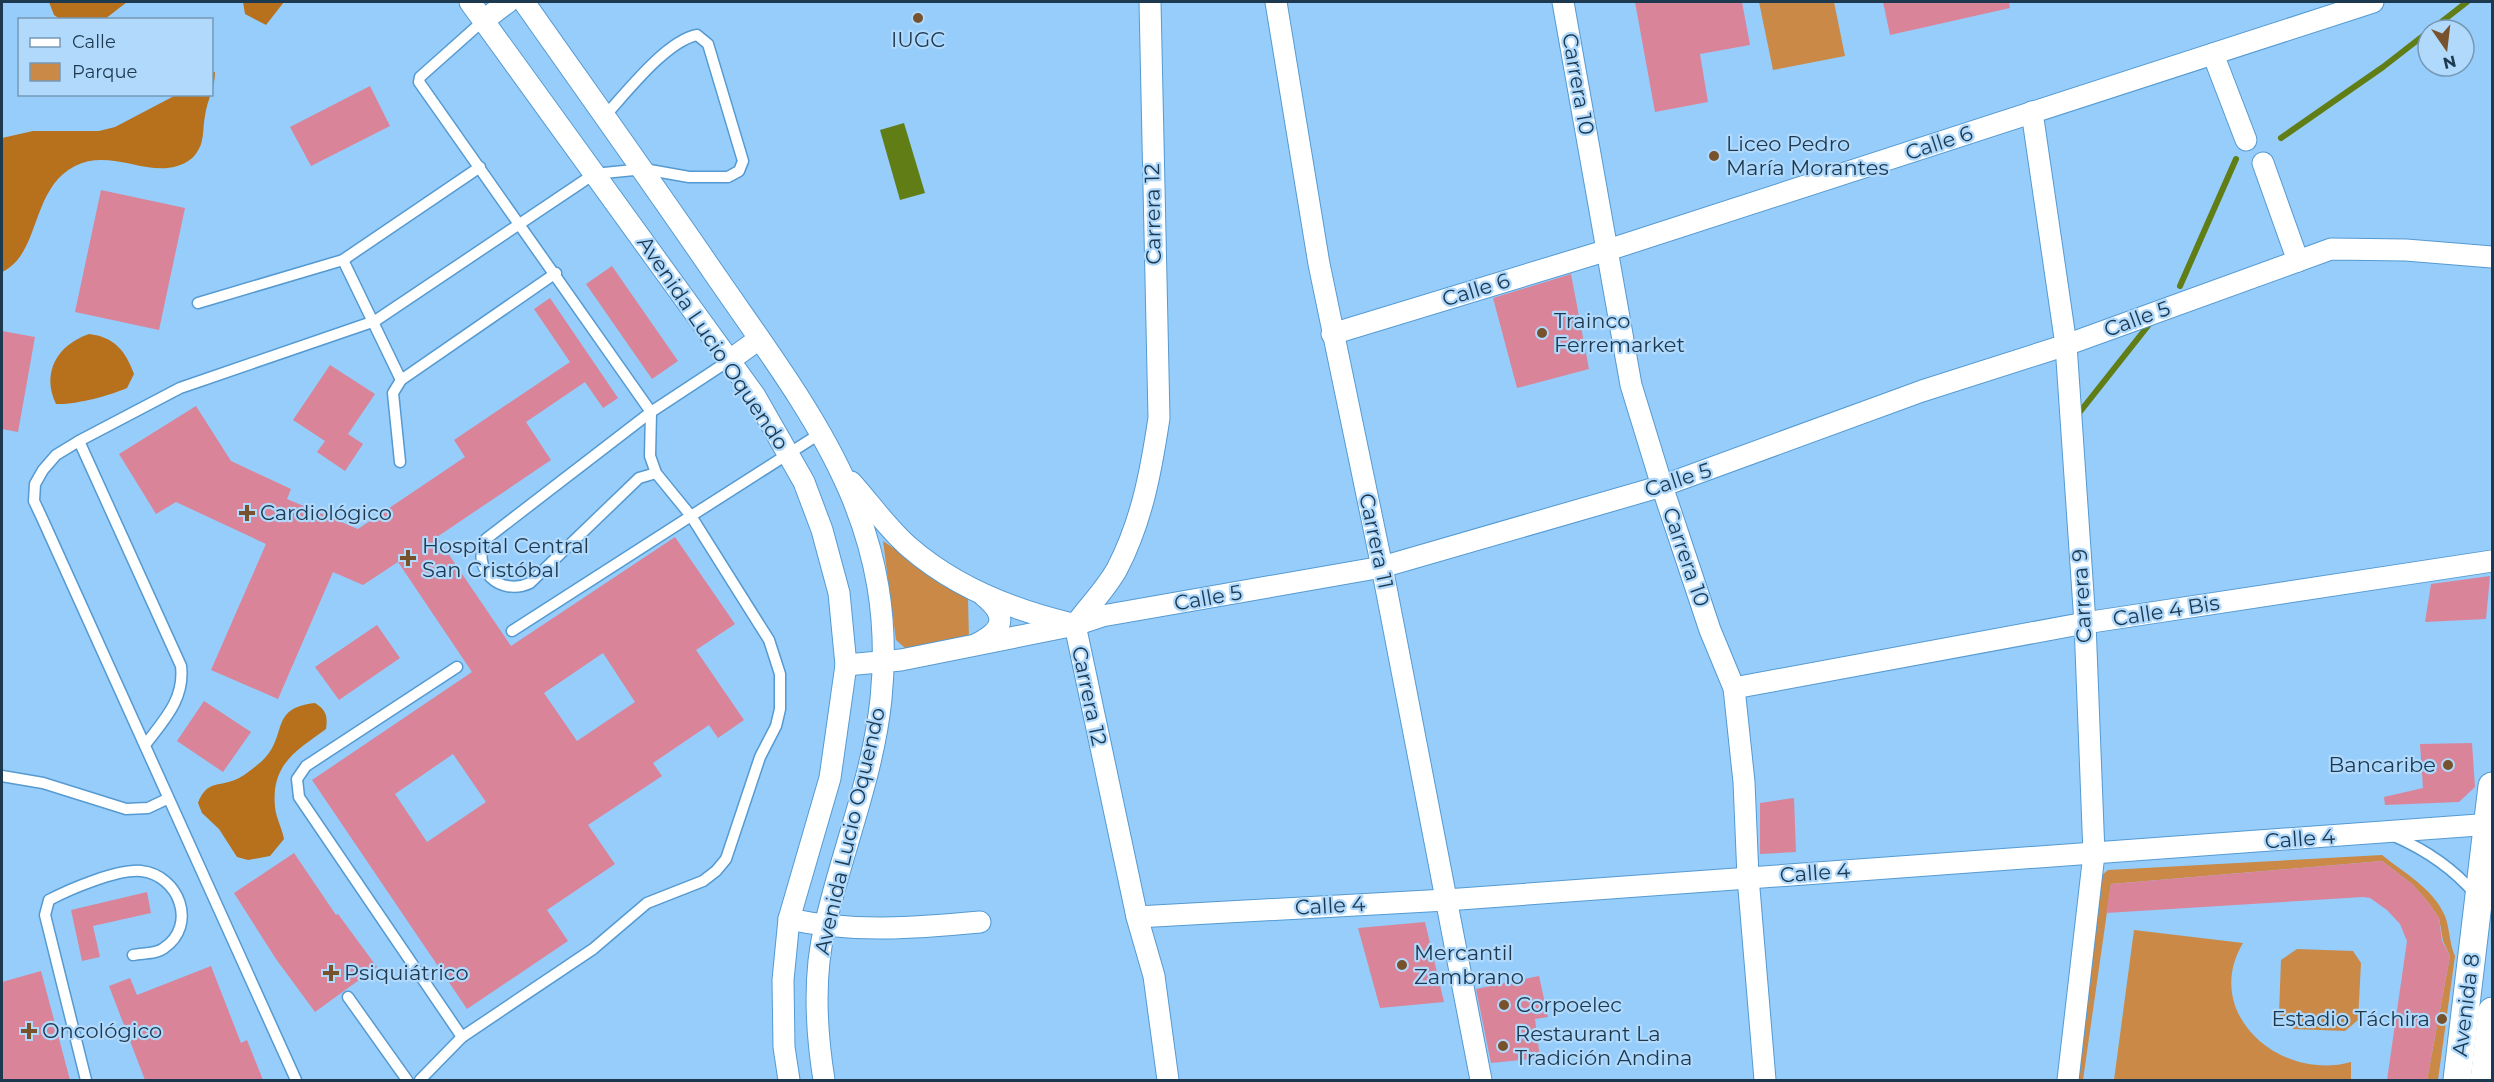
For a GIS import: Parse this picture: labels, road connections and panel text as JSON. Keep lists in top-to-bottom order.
{
  "streets": {
    "street": [
      "Carrera 10",
      "Calle 6",
      "Carrera 12",
      "Calle 5",
      "Avenida Lucio Oquendo",
      "Carrera 11",
      "Carrera 9",
      "Calle 4 Bis",
      "Calle 4",
      "Avenida 8"
    ]
  },
  "crossings": [
    ["Carrera 10", "Calle 6"],
    ["Carrera 10", "Calle 5"],
    ["Carrera 10", "Calle 4 Bis"],
    ["Carrera 10", "Calle 4"],
    ["Calle 6", "Carrera 11"],
    ["Calle 6", "Carrera 9"],
    ["Carrera 12", "Calle 5"],
    ["Carrera 12", "Calle 4"],
    ["Calle 5", "Avenida Lucio Oquendo"],
    ["Calle 5", "Carrera 11"],
    ["Calle 5", "Carrera 9"],
    ["Carrera 11", "Calle 4"],
    ["Carrera 9", "Calle 4 Bis"],
    ["Carrera 9", "Calle 4"],
    ["Calle 4", "Avenida 8"]
  ],
  "places": {
    "other": [
      "IUGC",
      "Liceo Pedro María Morantes",
      "Trainco Ferremarket",
      "Bancaribe",
      "Mercantil Zambrano",
      "Corpoelec",
      "Estadio Táchira",
      "Restaurant La Tradición Andina"
    ],
    "health": [
      "Cardiológico",
      "Hospital Central San Cristóbal",
      "Psiquiátrico",
      "Oncológico"
    ]
  },
  "legend": ["Calle", "Parque"],
  "north": "bottom"
}
